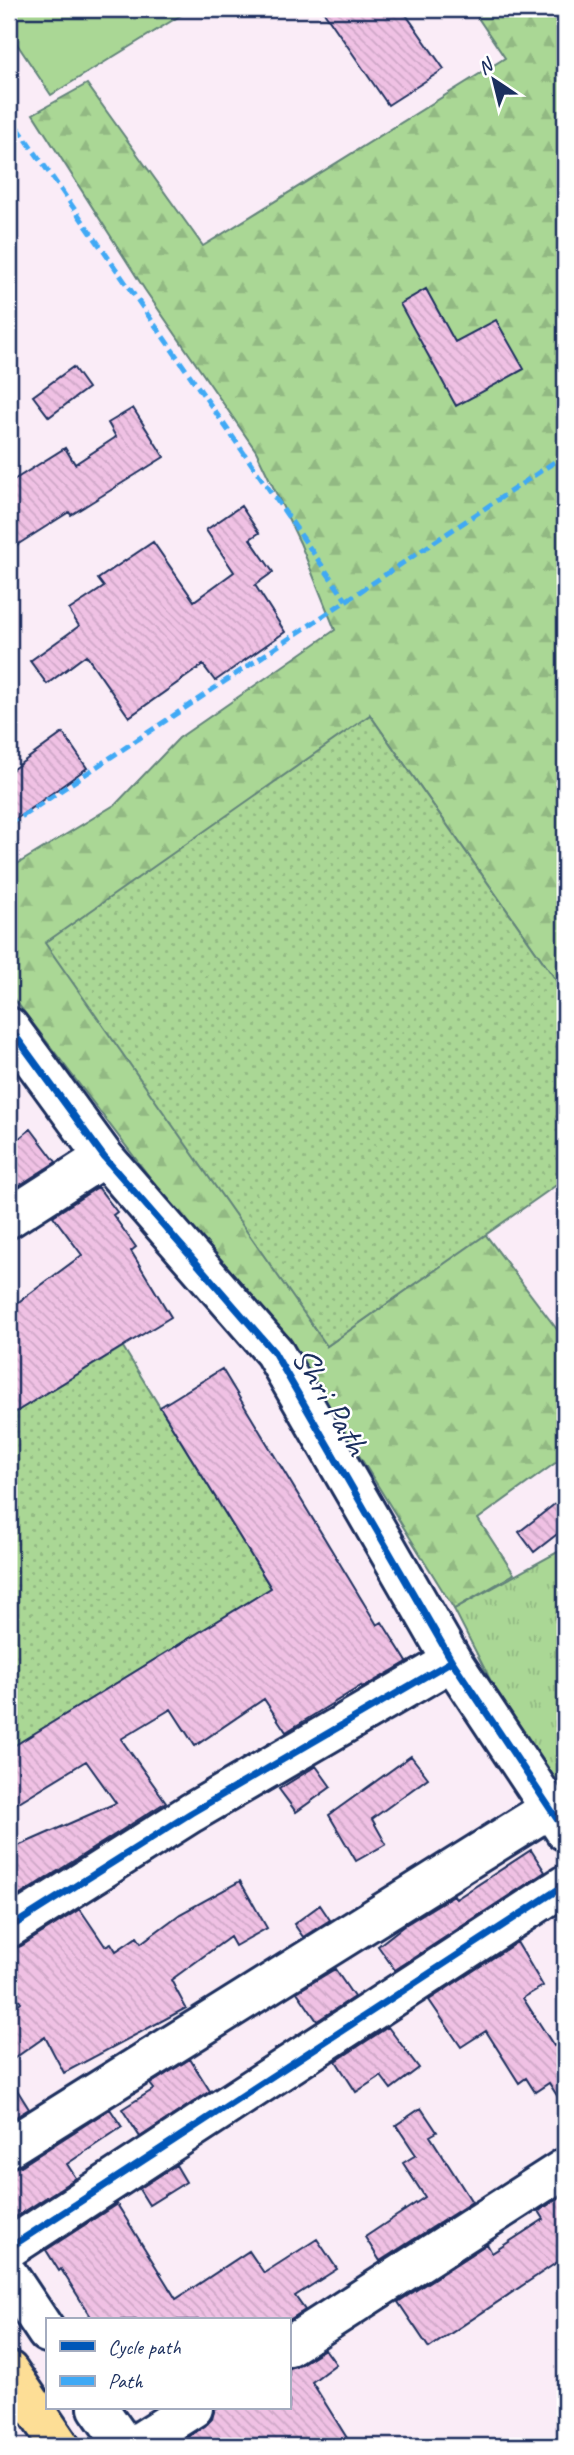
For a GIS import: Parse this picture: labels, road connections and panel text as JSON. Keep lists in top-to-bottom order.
{
  "streets": {
    "street": ["Shri Path"]
  },
  "legend": ["Cycle path", "Path"],
  "north": "top left"
}
